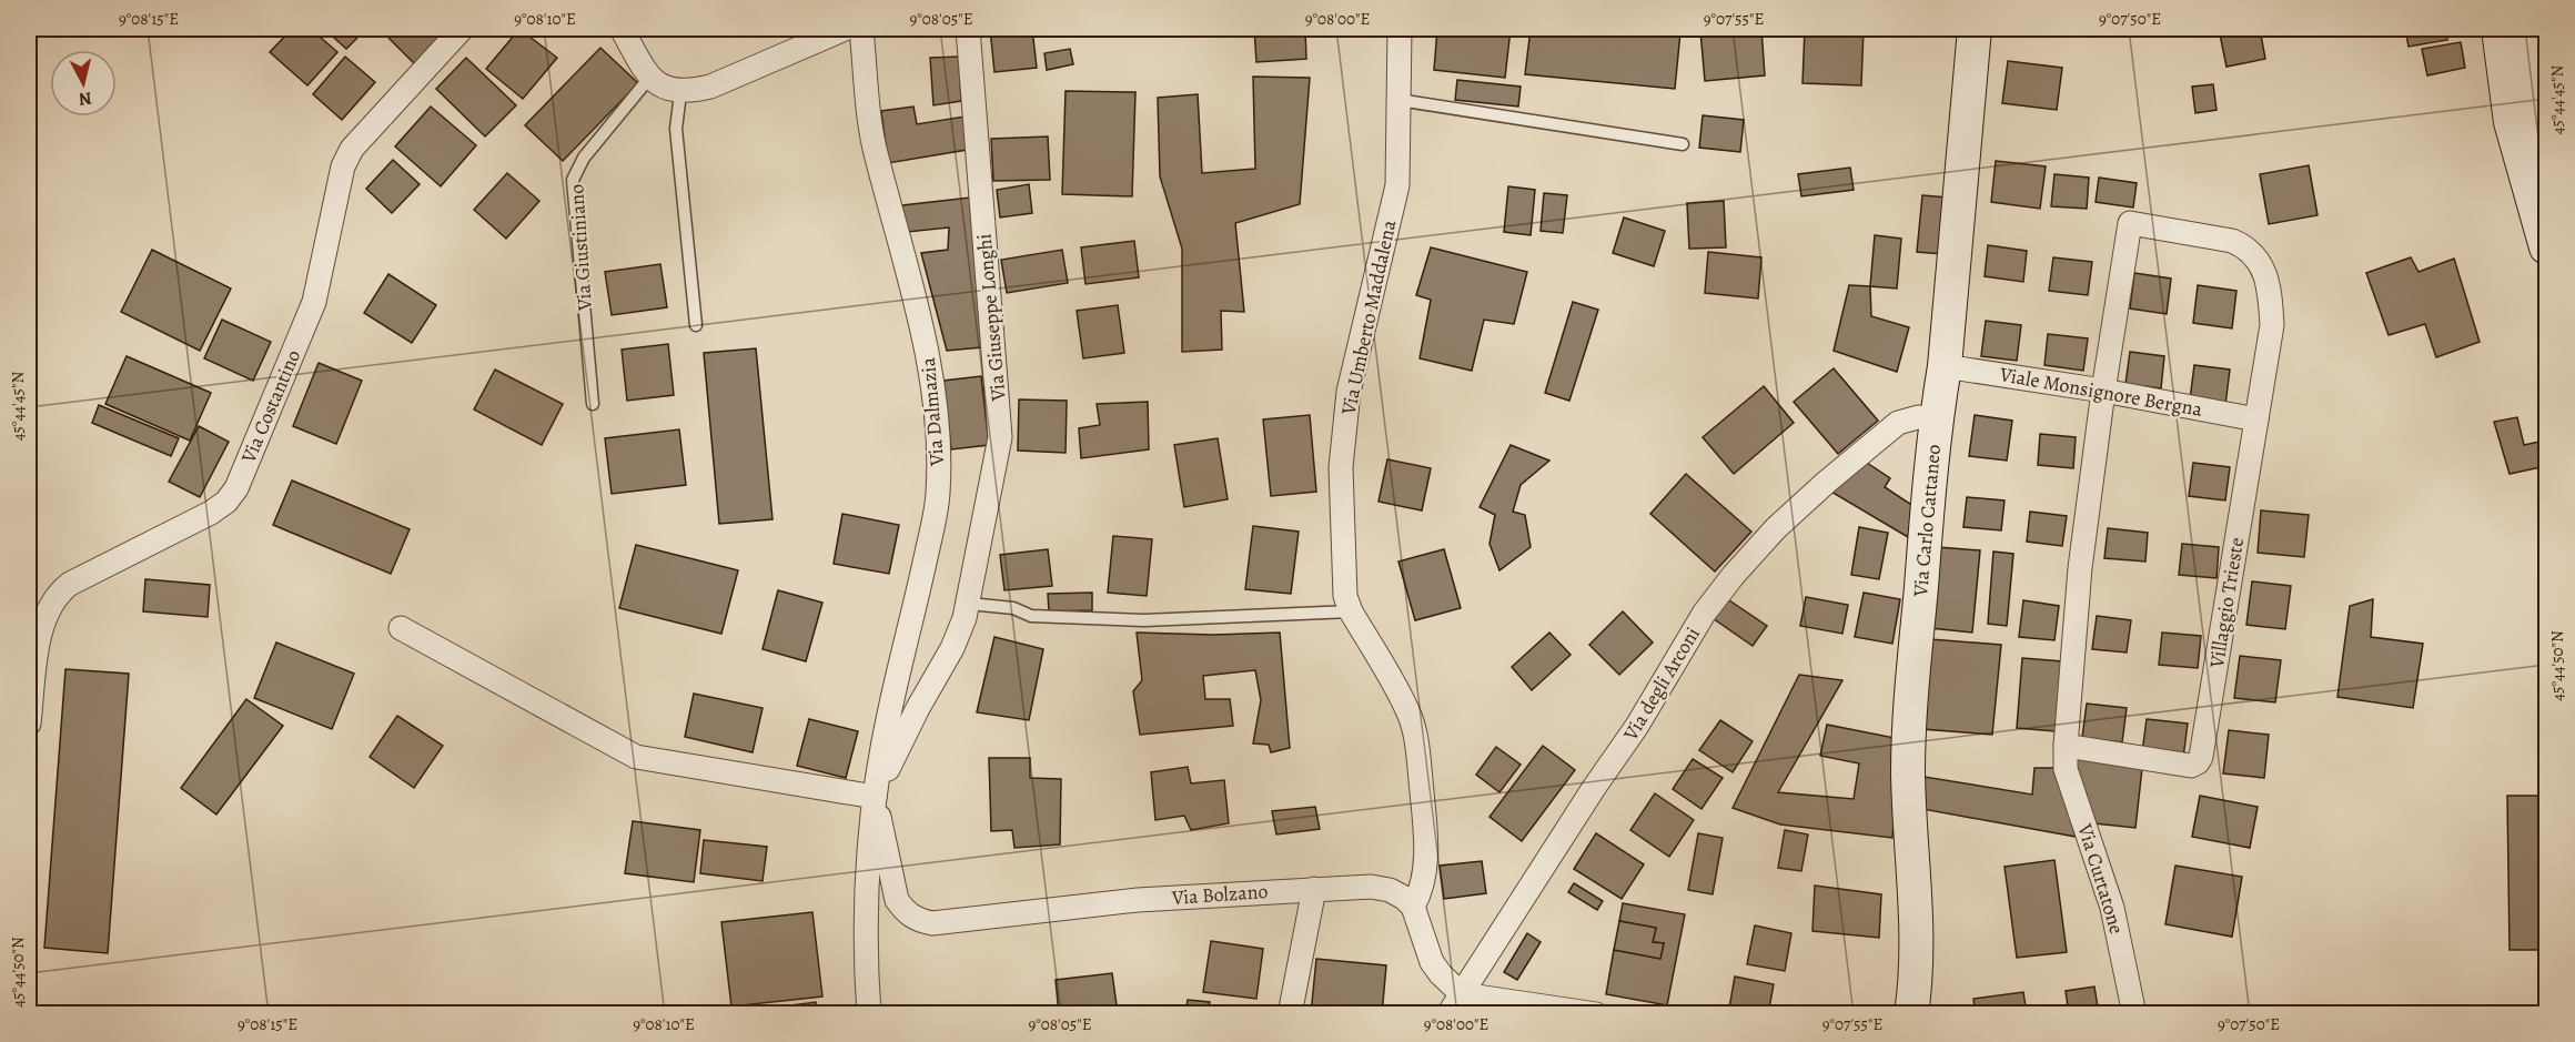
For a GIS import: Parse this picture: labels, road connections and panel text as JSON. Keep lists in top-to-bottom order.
{
  "streets": {
    "street": [
      "Via Giuseppe Longhi",
      "Via Umberto Maddalena",
      "Viale Monsignore Bergna",
      "Via Costantino",
      "Via Dalmazia",
      "Via Carlo Cattaneo",
      "Villaggio Trieste",
      "Via degli Arconi",
      "Via Curtatone",
      "Via Bolzano"
    ],
    "lane": ["Via Giustiniano"]
  },
  "crossings": [
    ["Via Giuseppe Longhi", "Via Dalmazia"],
    ["Via Giuseppe Longhi", "Via Bolzano"],
    ["Via Umberto Maddalena", "Via Bolzano"],
    ["Viale Monsignore Bergna", "Via Carlo Cattaneo"],
    ["Viale Monsignore Bergna", "Villaggio Trieste"],
    ["Via Dalmazia", "Via Bolzano"],
    ["Via Carlo Cattaneo", "Via degli Arconi"],
    ["Villaggio Trieste", "Via Curtatone"]
  ],
  "north": "bottom",
  "coordinates": [
    "9°08'15\"E",
    "9°08'10\"E",
    "9°08'05\"E",
    "9°08'00\"E",
    "9°07'55\"E",
    "9°07'50\"E",
    "45°44'45\"N",
    "45°44'50\"N"
  ]
}
